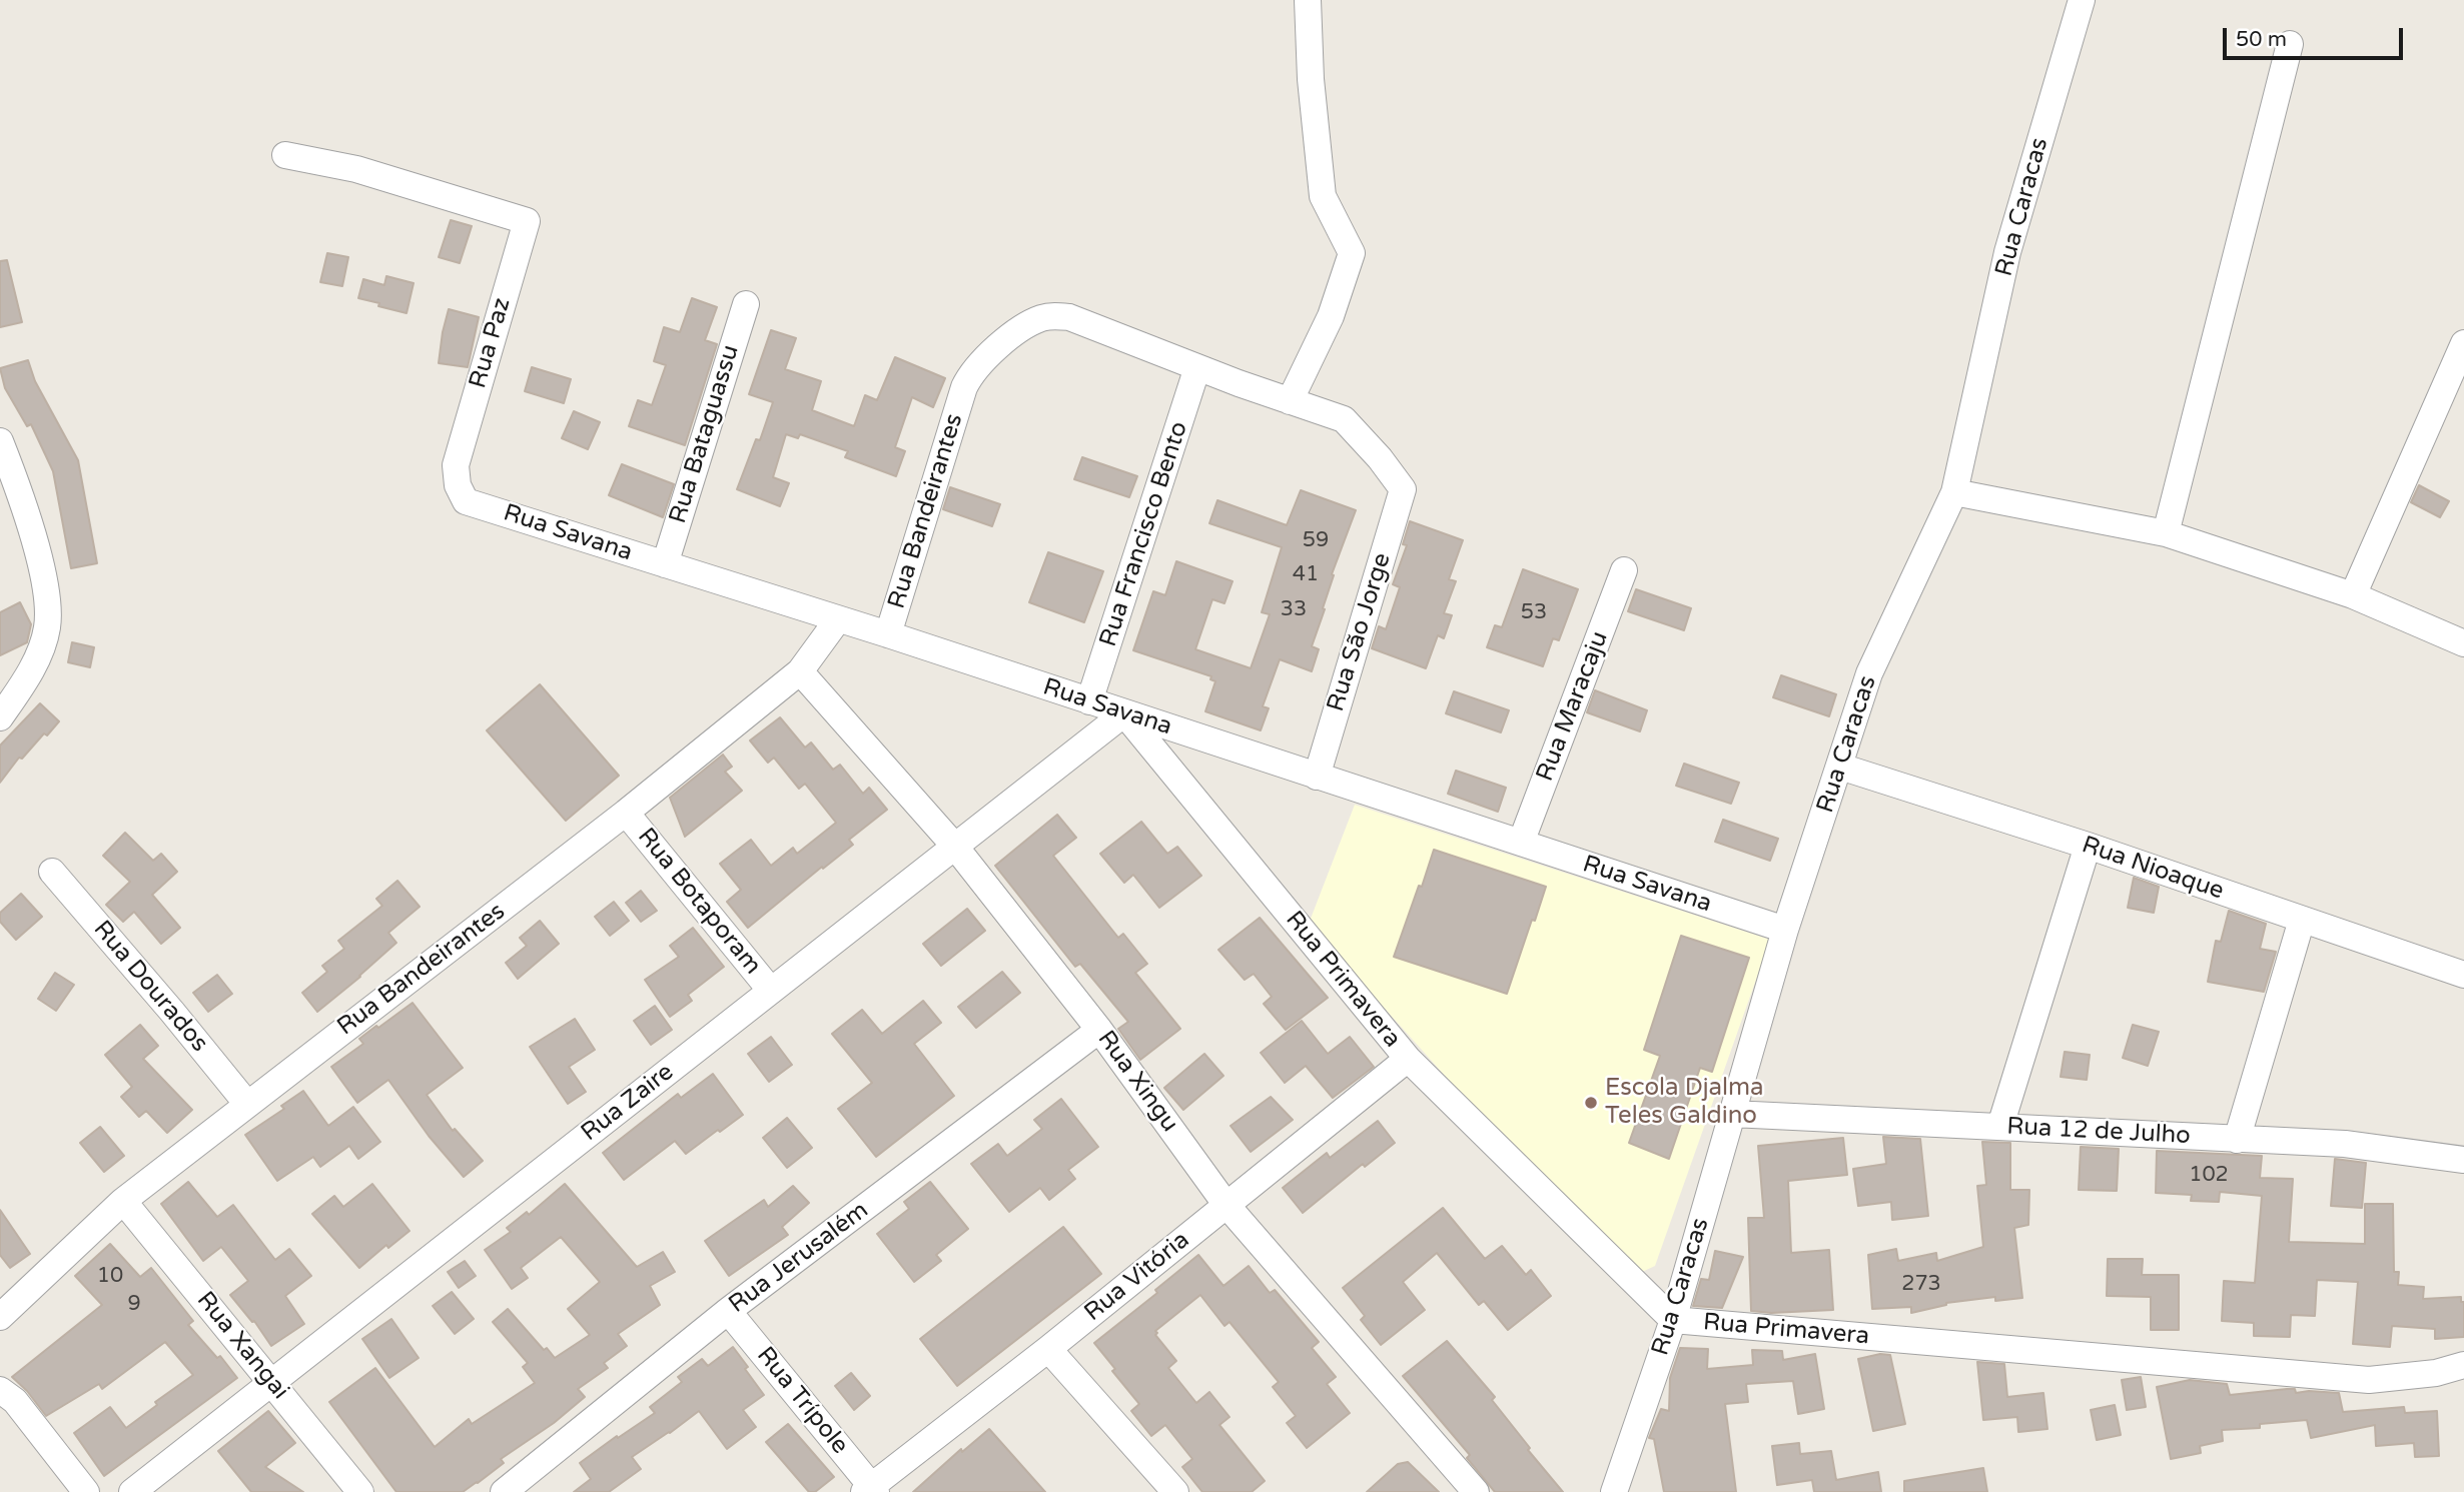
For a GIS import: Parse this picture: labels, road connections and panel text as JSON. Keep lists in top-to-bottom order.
{
  "streets": {
    "street": [
      "Rua Caracas",
      "Rua Paz",
      "Rua Bataguassu",
      "Rua Bandeirantes",
      "Rua Savana",
      "Rua Francisco Bento",
      "Rua São Jorge",
      "Rua Maracaju",
      "Rua Nioaque",
      "Rua Botaporam",
      "Rua Primavera",
      "Rua Dourados",
      "Rua Xingu",
      "Rua Zaire",
      "Rua 12 de Julho",
      "Rua Jerusalém",
      "Rua Vitória",
      "Rua Xangai",
      "Rua Trípole"
    ]
  },
  "crossings": [
    ["Rua Caracas", "Rua Savana"],
    ["Rua Caracas", "Rua Nioaque"],
    ["Rua Caracas", "Rua Primavera"],
    ["Rua Caracas", "Rua 12 de Julho"],
    ["Rua Paz", "Rua Savana"],
    ["Rua Bataguassu", "Rua Savana"],
    ["Rua Bandeirantes", "Rua Savana"],
    ["Rua Bandeirantes", "Rua Francisco Bento"],
    ["Rua Bandeirantes", "Rua Botaporam"],
    ["Rua Bandeirantes", "Rua Dourados"],
    ["Rua Bandeirantes", "Rua Xingu"],
    ["Rua Bandeirantes", "Rua Xangai"],
    ["Rua Savana", "Rua Francisco Bento"],
    ["Rua Savana", "Rua São Jorge"],
    ["Rua Savana", "Rua Maracaju"],
    ["Rua Savana", "Rua Primavera"],
    ["Rua Savana", "Rua Zaire"],
    ["Rua Botaporam", "Rua Zaire"],
    ["Rua Primavera", "Rua Zaire"],
    ["Rua Primavera", "Rua Vitória"],
    ["Rua Xingu", "Rua Zaire"],
    ["Rua Xingu", "Rua Jerusalém"],
    ["Rua Xingu", "Rua Vitória"],
    ["Rua Zaire", "Rua Xangai"],
    ["Rua Jerusalém", "Rua Trípole"],
    ["Rua Vitória", "Rua Trípole"]
  ],
  "places": ["Escola Djalma Teles Galdino"],
  "house_numbers": [
    "59",
    "41",
    "33",
    "53",
    "102",
    "10",
    "273",
    "9"
  ],
  "scale_bar": "50 m"
}
